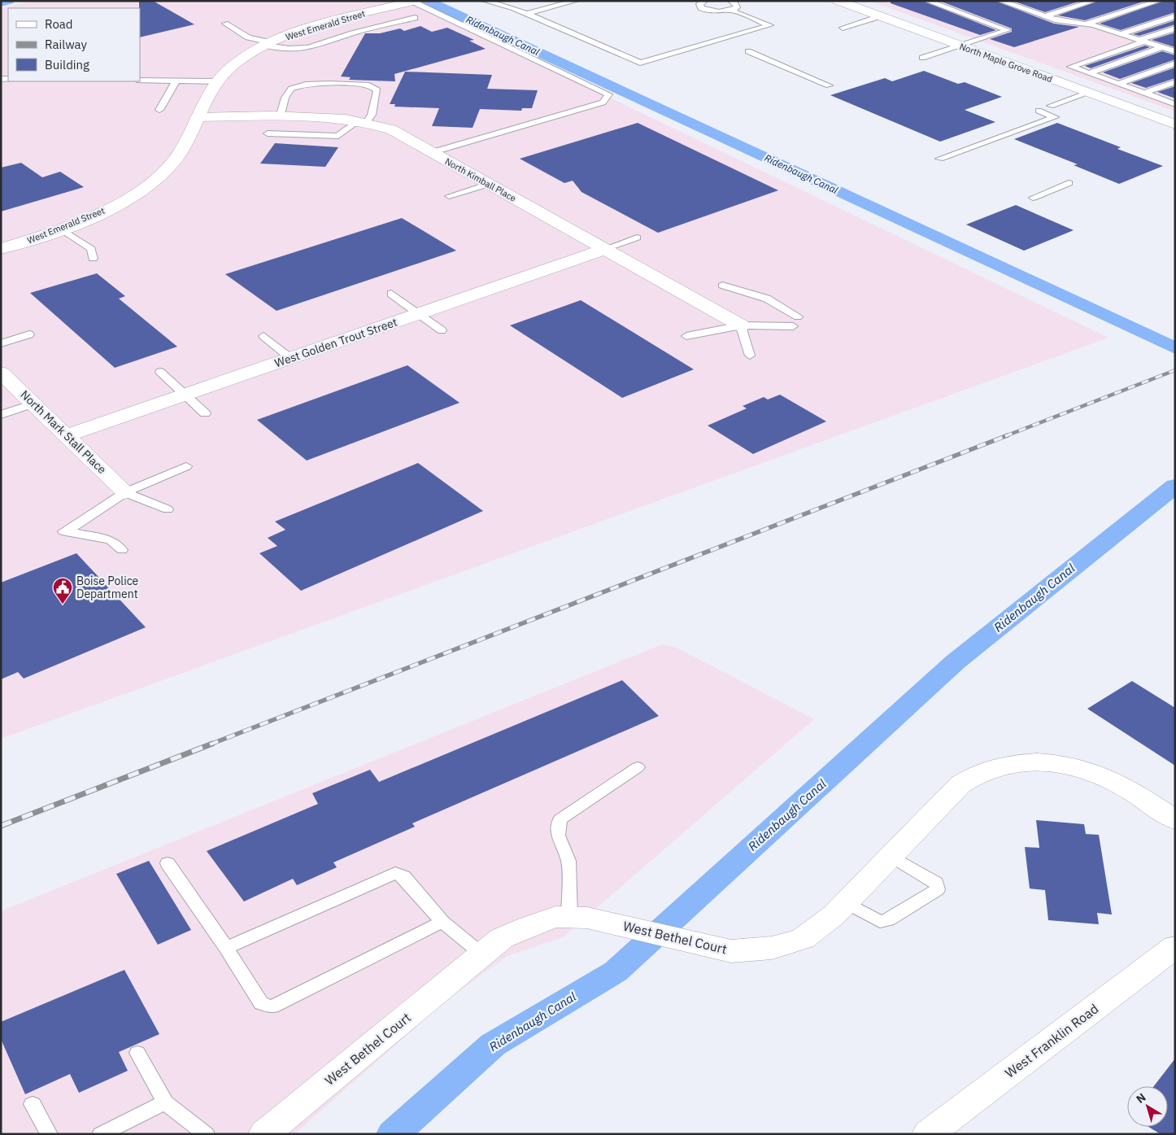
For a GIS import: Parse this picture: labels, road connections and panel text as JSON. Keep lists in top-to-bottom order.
{
  "streets": {
    "street": [
      "West Emerald Street",
      "North Maple Grove Road",
      "North Kimball Place",
      "West Golden Trout Street",
      "North Mark Stall Place",
      "West Bethel Court",
      "West Franklin Road"
    ]
  },
  "crossings": [
    ["West Emerald Street", "North Kimball Place"],
    ["North Kimball Place", "West Golden Trout Street"],
    ["West Golden Trout Street", "North Mark Stall Place"]
  ],
  "water": ["Ridenbaugh Canal"],
  "places": {
    "public building": ["Boise Police Department"]
  },
  "legend": ["Road", "Railway", "Building"],
  "north": "top left"
}
